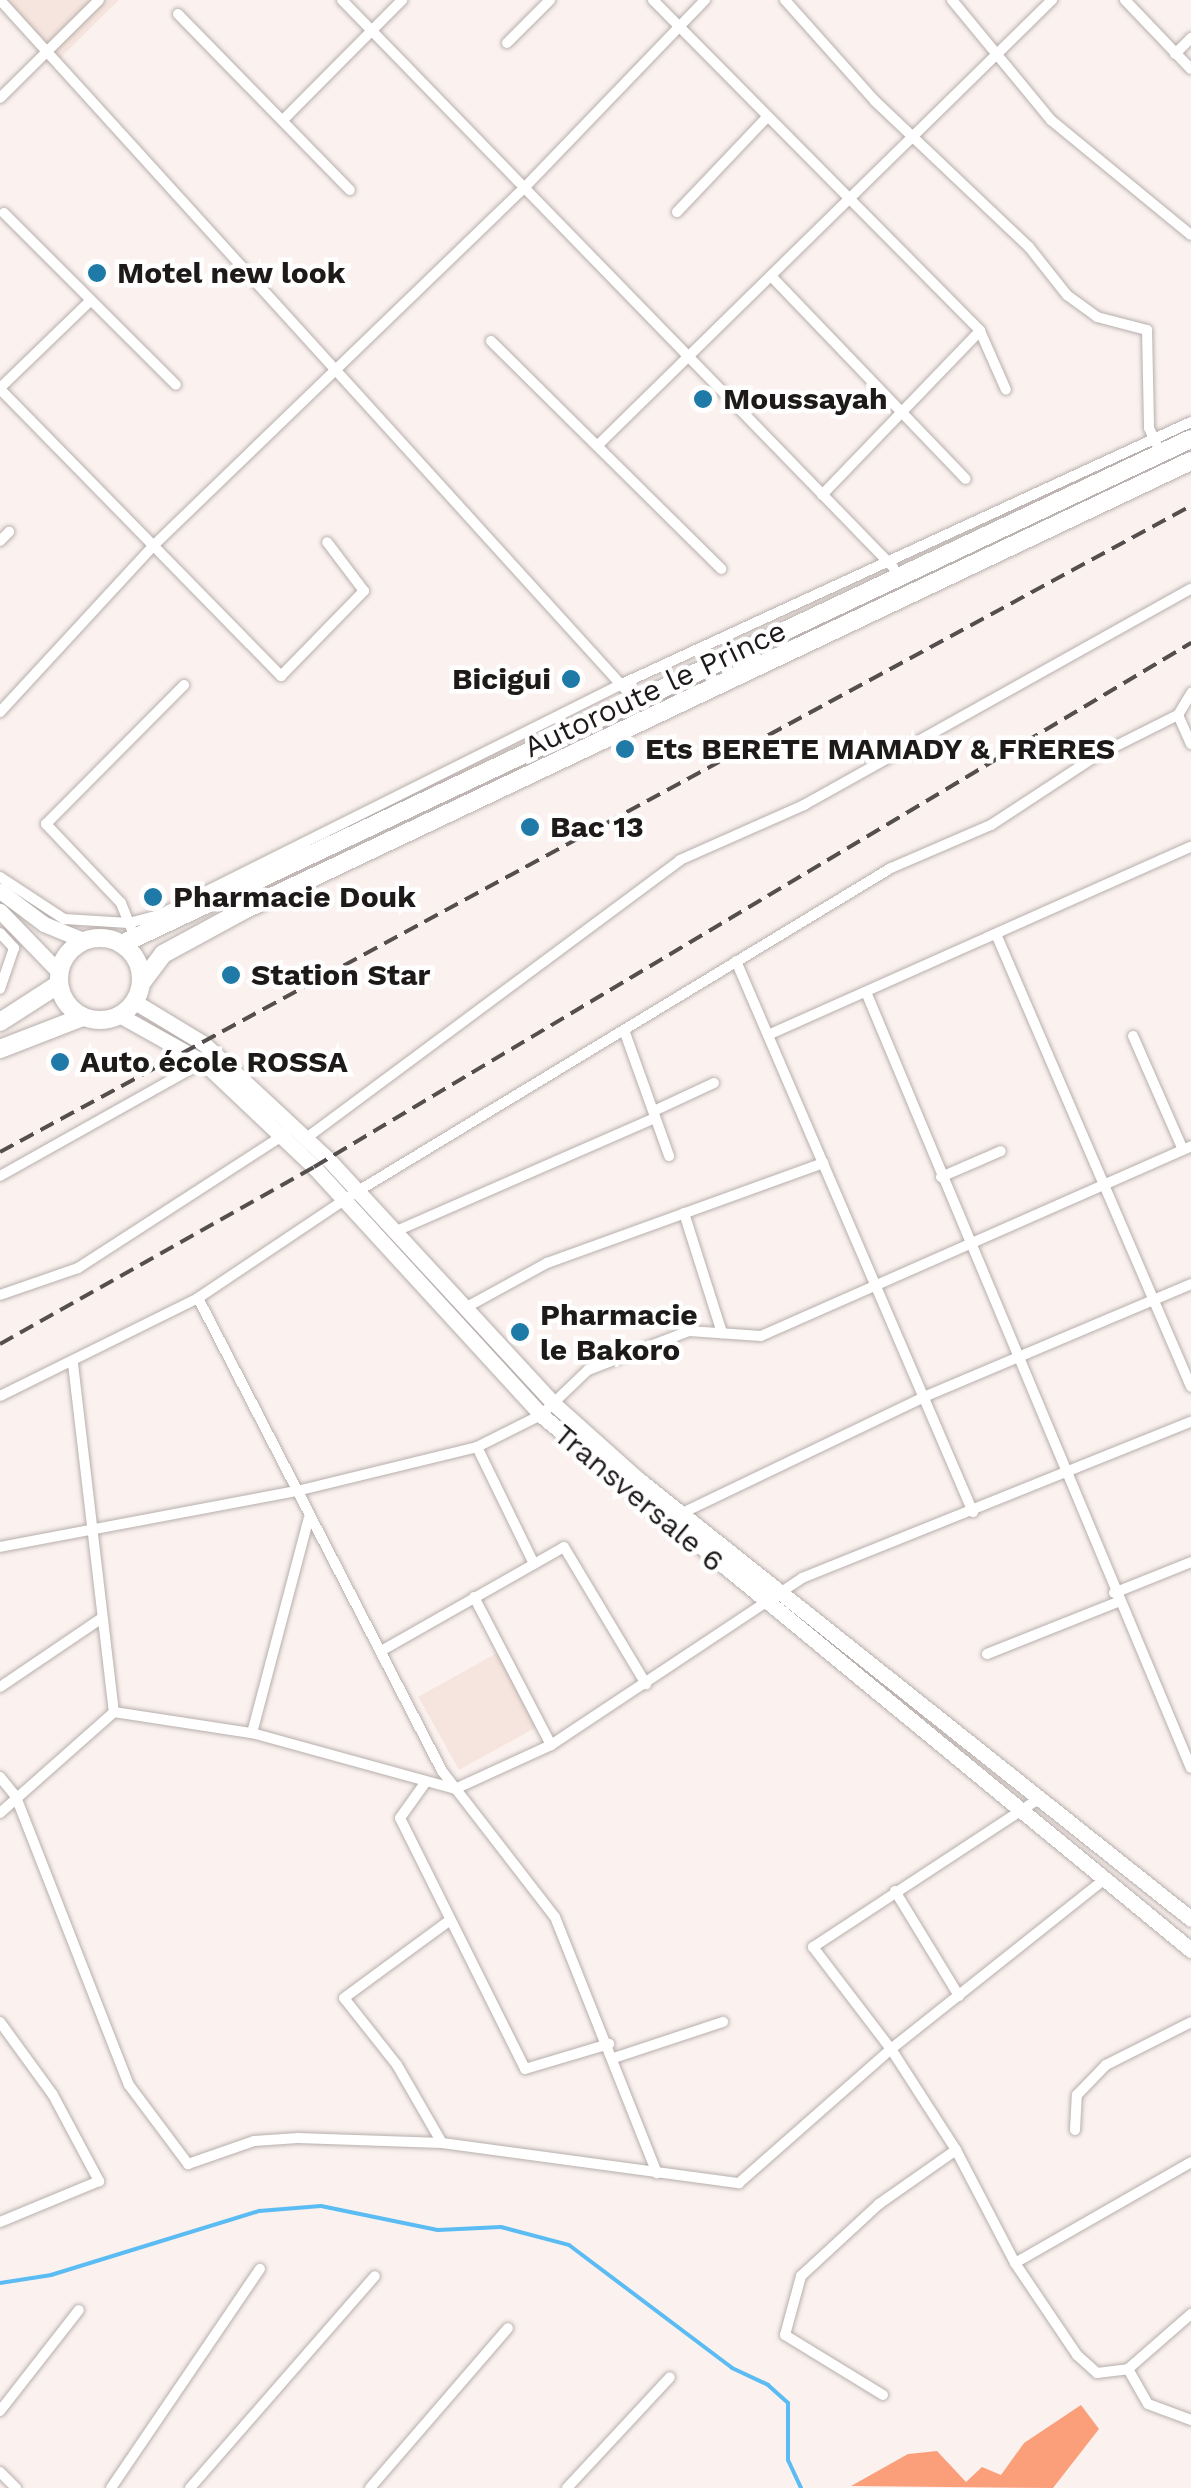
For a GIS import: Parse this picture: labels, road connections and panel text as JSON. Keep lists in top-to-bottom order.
{
  "streets": {
    "main road": ["Autoroute le Prince", "Transversale 6"]
  },
  "crossings": [
    ["Autoroute le Prince", "Transversale 6"]
  ],
  "places": [
    "Motel new look",
    "Moussayah",
    "Bicigui",
    "Ets BERETE MAMADY & FRERES",
    "Bac 13",
    "Pharmacie Douk",
    "Station Star",
    "Auto école ROSSA",
    "Pharmacie le Bakoro"
  ]
}
